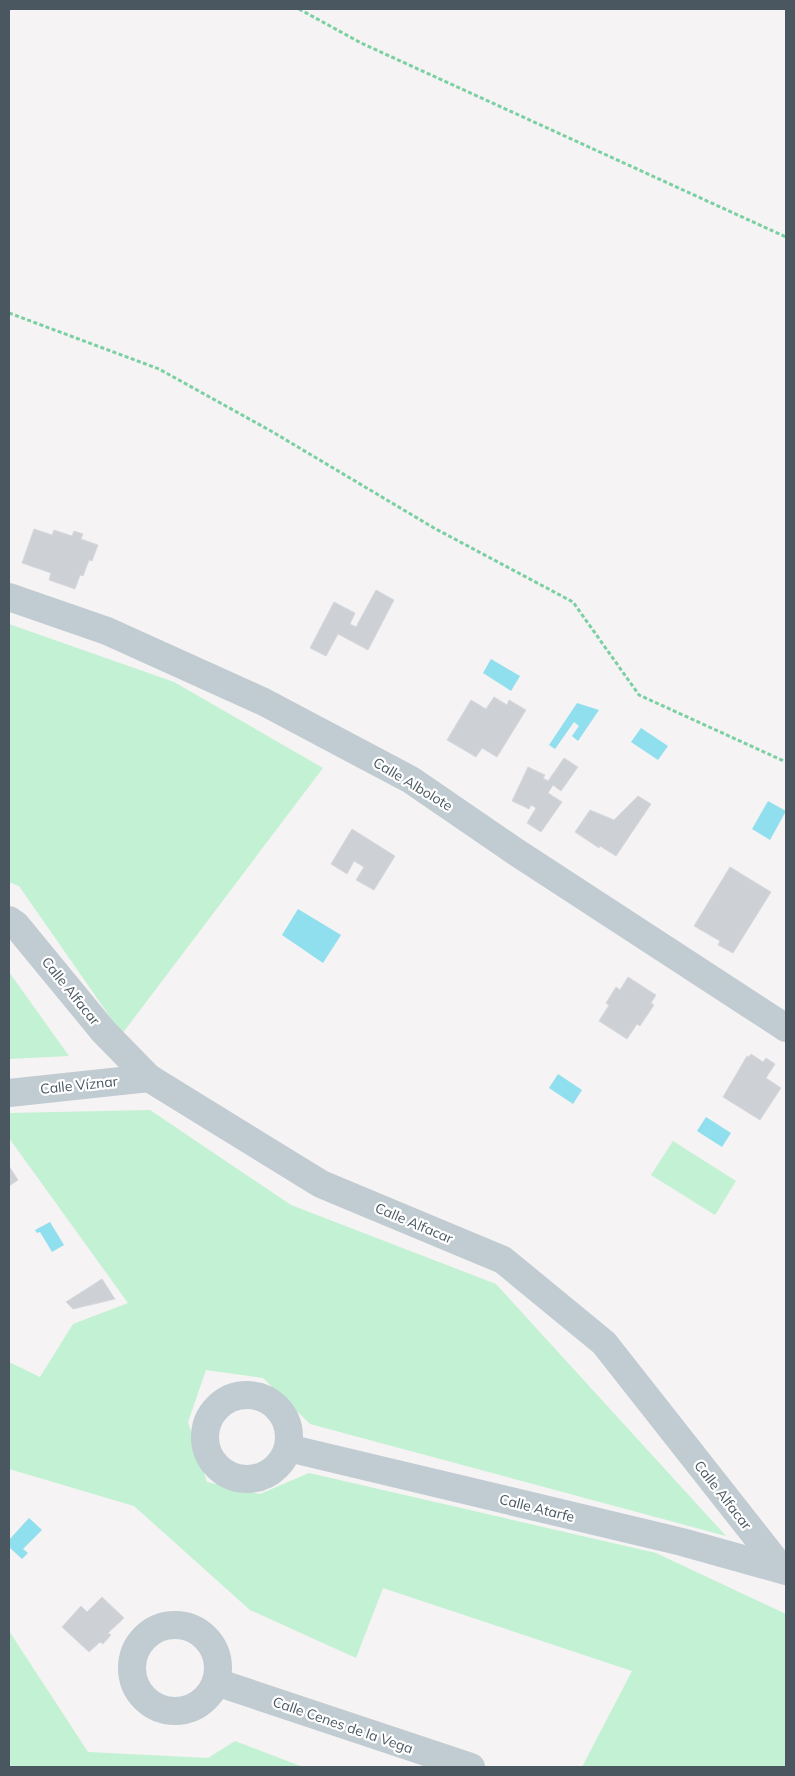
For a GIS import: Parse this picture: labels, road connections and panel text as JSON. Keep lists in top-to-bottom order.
{
  "streets": {
    "street": [
      "Calle Albolote",
      "Calle Alfacar",
      "Calle Víznar",
      "Calle Atarfe",
      "Calle Cenes de la Vega"
    ]
  },
  "crossings": [
    ["Calle Alfacar", "Calle Víznar"],
    ["Calle Alfacar", "Calle Atarfe"]
  ]
}
